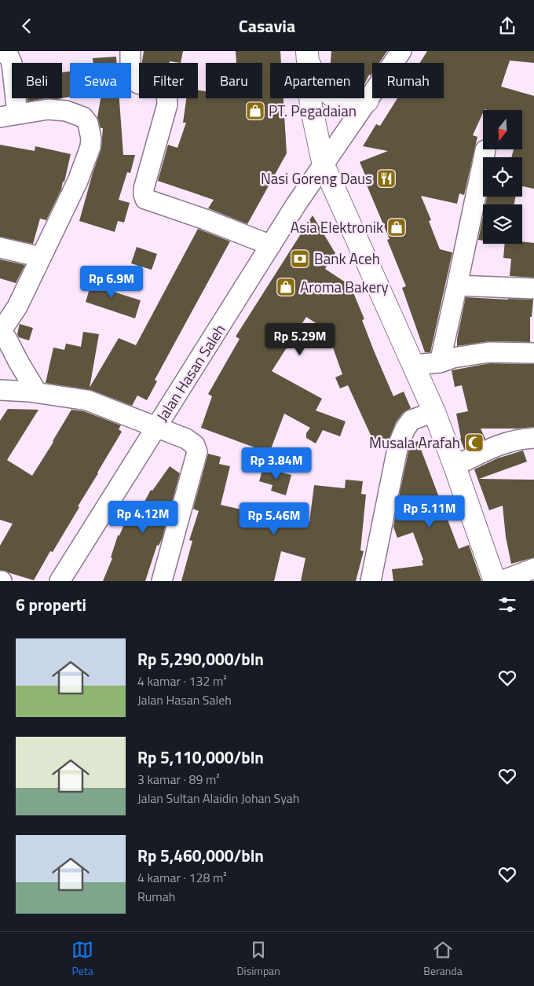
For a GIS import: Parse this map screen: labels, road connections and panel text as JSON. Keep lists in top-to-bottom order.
{
  "streets": {
    "street": ["Jalan Hasan Saleh"]
  },
  "places": {
    "shop": ["PT. Pegadaian", "Asia Elektronik", "Aroma Bakery"],
    "restaurant": ["Nasi Goreng Daus"],
    "bank": ["Bank Aceh"],
    "mosque": ["Musala Arafah"]
  },
  "north": "bottom",
  "page": {
    "header": "Casavia",
    "chip": [
      "Beli",
      "Sewa",
      "Filter",
      "Baru",
      "Apartemen",
      "Rumah"
    ],
    "price": [
      "Rp 6.9M",
      "Rp 5.29M",
      "Rp 3.84M",
      "Rp 5.11M",
      "Rp 4.12M",
      "Rp 5.46M"
    ],
    "heading": "6 properti",
    "list": [
      {
        "name": "Rp 5,290,000/bln",
        "note": "4 kamar · 132 m² · Jalan Hasan Saleh"
      },
      {
        "name": "Rp 5,110,000/bln",
        "note": "3 kamar · 89 m² · Jalan Sultan Alaidin Johan Syah"
      },
      {
        "name": "Rp 5,460,000/bln",
        "note": "4 kamar · 128 m² · Rumah"
      }
    ],
    "tabs": ["Peta", "Disimpan", "Beranda"]
  }
}
